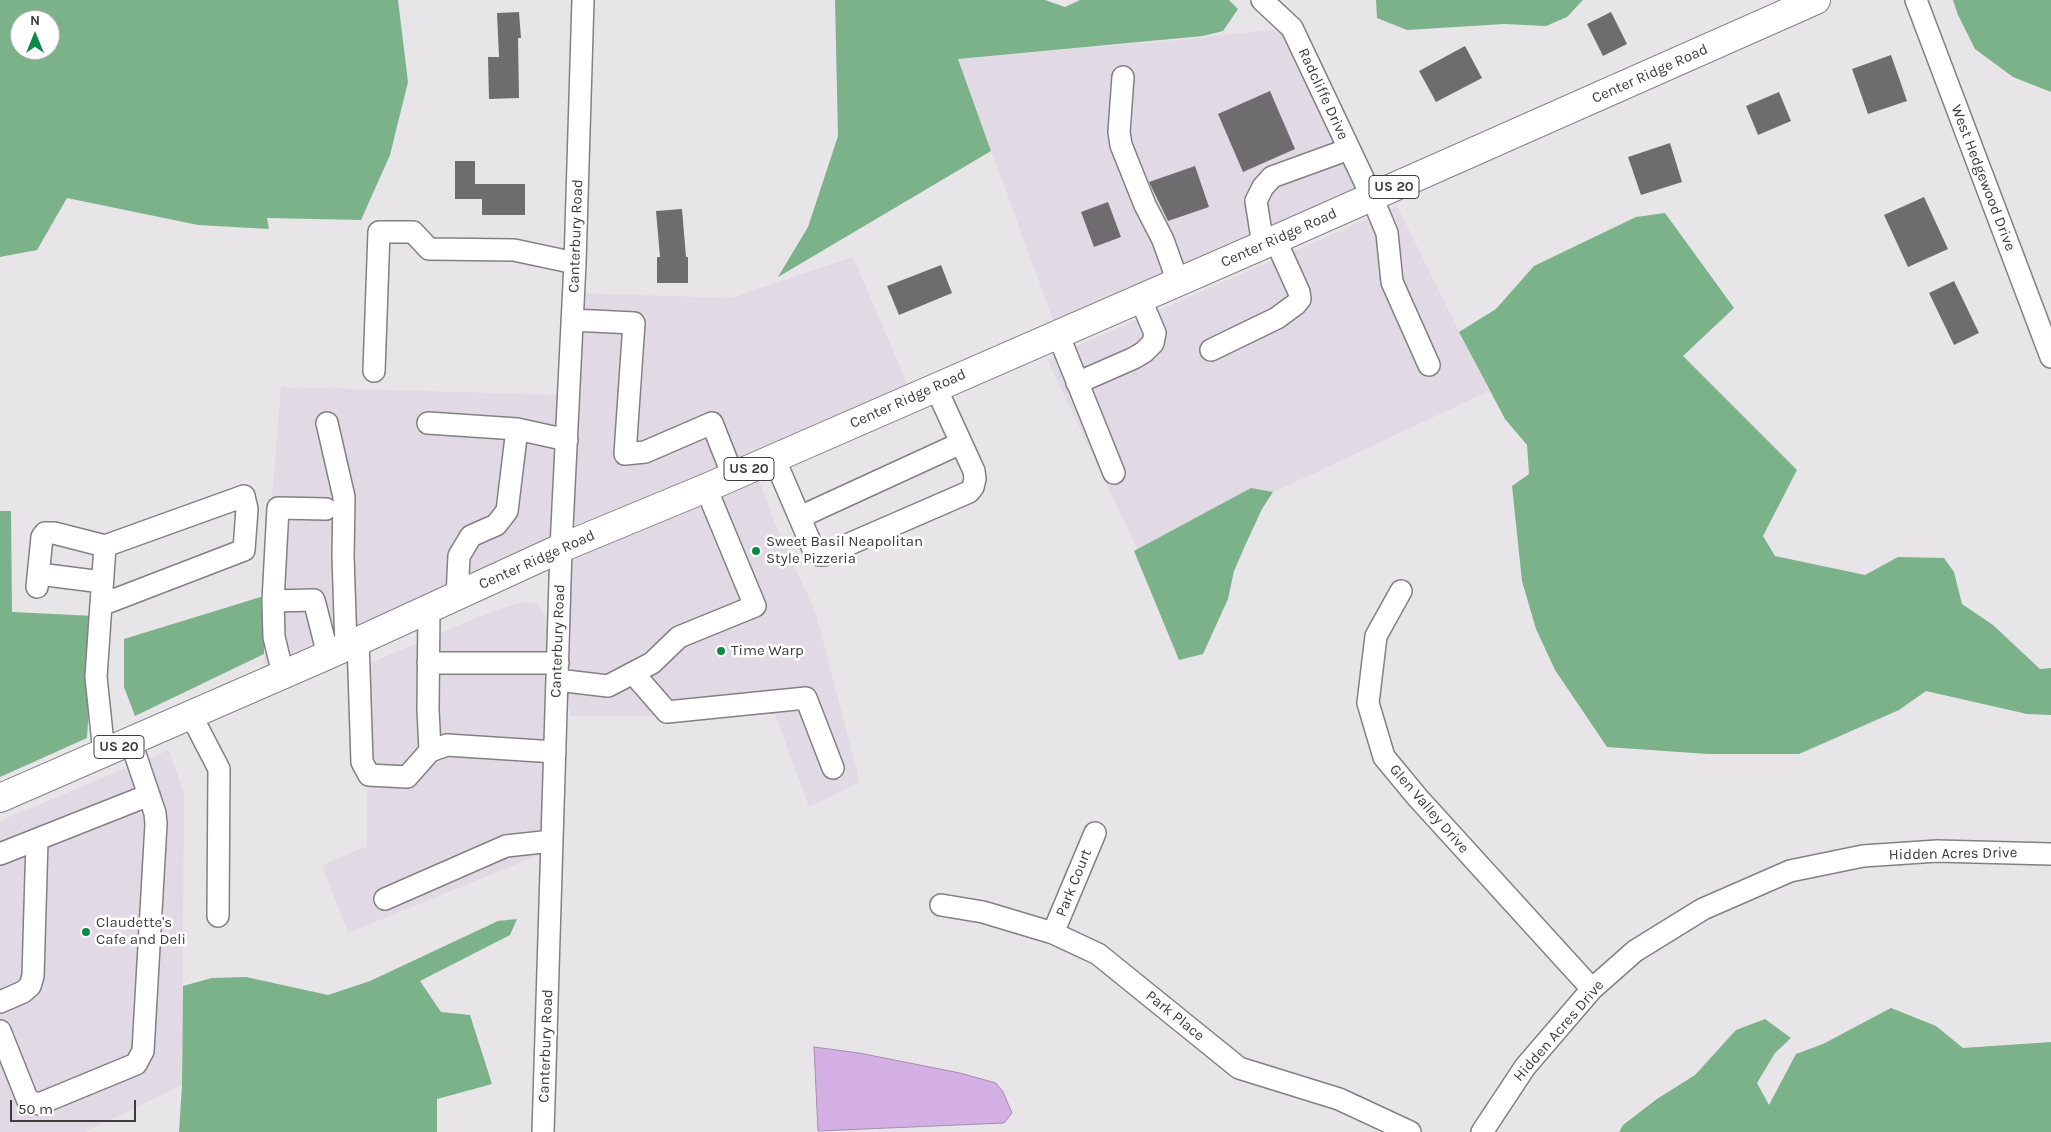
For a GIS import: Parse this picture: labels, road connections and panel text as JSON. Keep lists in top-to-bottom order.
{
  "streets": {
    "main road": ["Center Ridge Road", "US 20"],
    "street": [
      "Radcliffe Drive",
      "West Hedgewood Drive",
      "Canterbury Road",
      "Glen Valley Drive",
      "Hidden Acres Drive",
      "Park Court",
      "Park Place"
    ]
  },
  "crossings": [
    ["Center Ridge Road", "Radcliffe Drive"],
    ["Center Ridge Road", "Canterbury Road"],
    ["Glen Valley Drive", "Hidden Acres Drive"],
    ["Park Court", "Park Place"]
  ],
  "places": ["Sweet Basil Neapolitan Style Pizzeria", "Time Warp", "Claudette's Cafe and Deli"],
  "scale_bar": "50 m",
  "north": "top"
}
